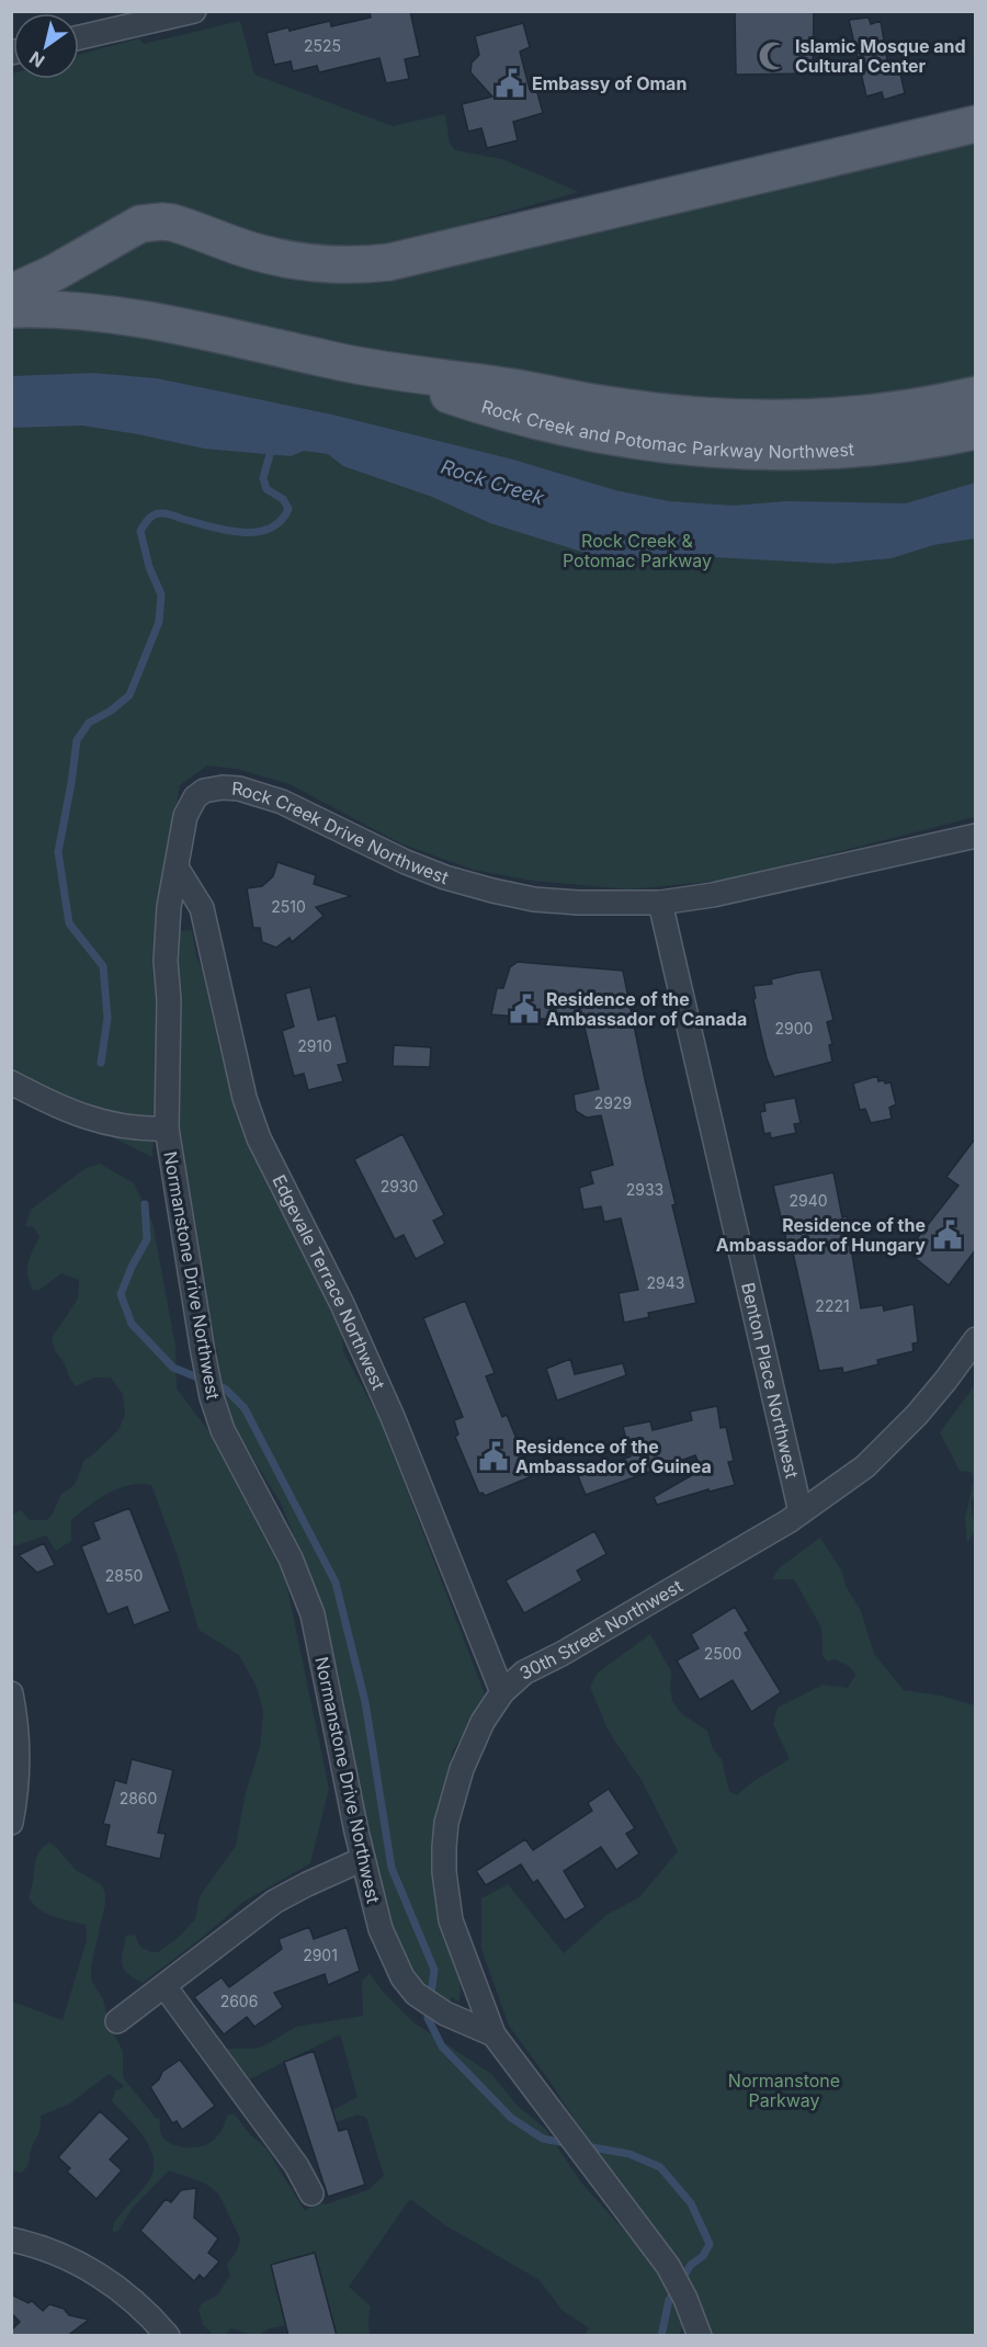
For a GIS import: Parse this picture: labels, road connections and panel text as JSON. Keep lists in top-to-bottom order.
{
  "streets": {
    "main road": ["Rock Creek and Potomac Parkway Northwest"],
    "street": [
      "Rock Creek Drive Northwest",
      "Normanstone Drive Northwest",
      "Edgevale Terrace Northwest",
      "Benton Place Northwest",
      "30th Street Northwest"
    ]
  },
  "crossings": [
    ["Rock Creek Drive Northwest", "Normanstone Drive Northwest"],
    ["Rock Creek Drive Northwest", "Edgevale Terrace Northwest"],
    ["Rock Creek Drive Northwest", "Benton Place Northwest"],
    ["Normanstone Drive Northwest", "30th Street Northwest"],
    ["Edgevale Terrace Northwest", "30th Street Northwest"],
    ["Benton Place Northwest", "30th Street Northwest"]
  ],
  "water": ["Rock Creek"],
  "parks": ["Rock Creek & Potomac Parkway", "Normanstone Parkway"],
  "places": {
    "mosque": ["Islamic Mosque and Cultural Center"],
    "public building": [
      "Embassy of Oman",
      "Residence of the Ambassador of Canada",
      "Residence of the Ambassador of Hungary",
      "Residence of the Ambassador of Guinea"
    ]
  },
  "house_numbers": [
    "2525",
    "2510",
    "2900",
    "2910",
    "2929",
    "2930",
    "2933",
    "2940",
    "2943",
    "2221",
    "2850",
    "2500",
    "2860",
    "2901",
    "2606"
  ],
  "north": "bottom left"
}
